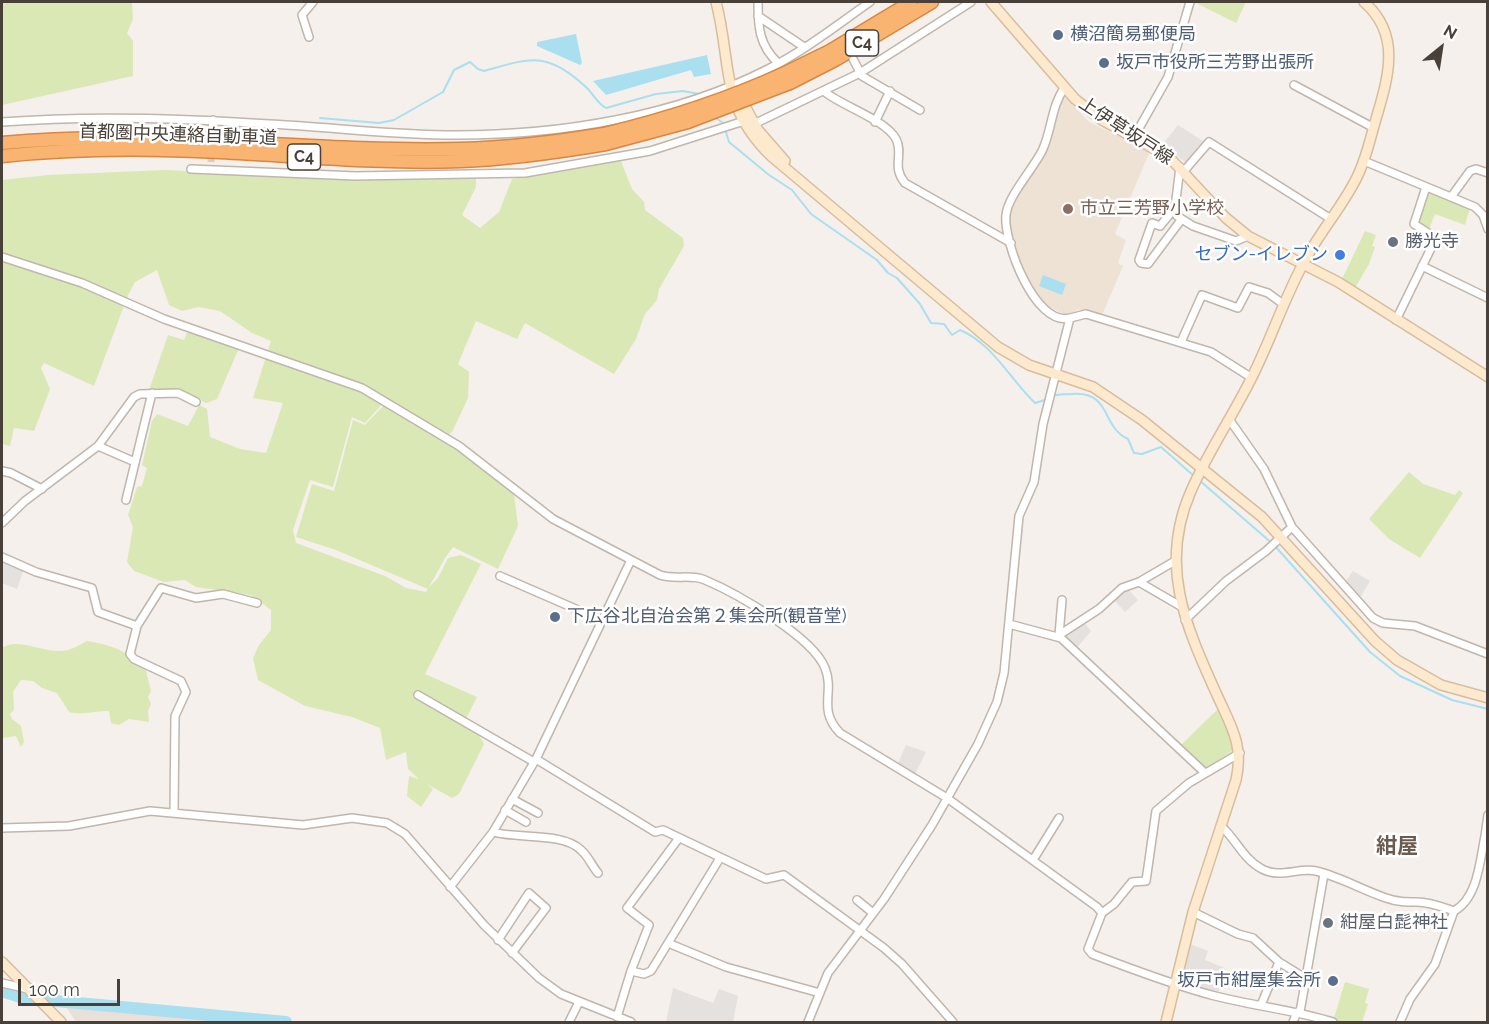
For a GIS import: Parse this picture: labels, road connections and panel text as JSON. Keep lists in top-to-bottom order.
{
  "streets": {
    "highway": ["C4", "首都圏中央連絡自動車道"],
    "street": ["上伊草坂戸線"]
  },
  "districts": ["紺屋"],
  "places": [
    "横沼簡易郵便局",
    "坂戸市役所三芳野出張所",
    "市立三芳野小学校",
    "勝光寺",
    "セブン-イレブン",
    "下広谷北自治会第２集会所(観音堂)",
    "紺屋白髭神社",
    "坂戸市紺屋集会所"
  ],
  "scale_bar": "100 m",
  "north": "top right"
}
